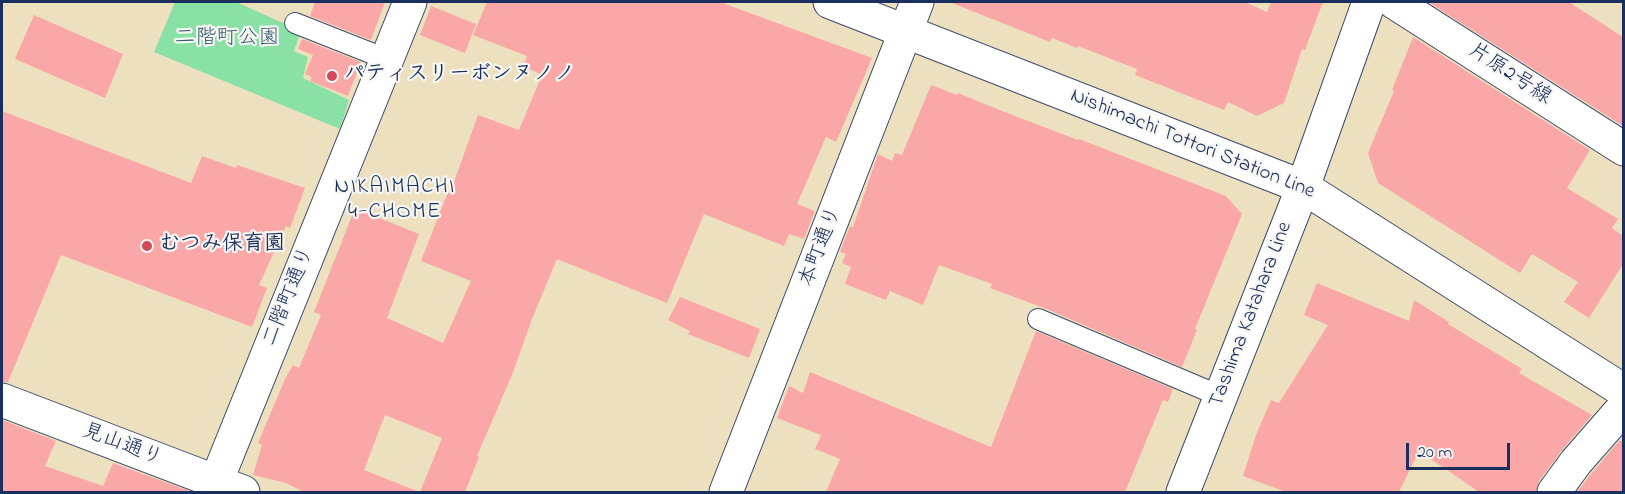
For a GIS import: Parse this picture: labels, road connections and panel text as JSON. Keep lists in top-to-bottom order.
{
  "streets": {
    "street": [
      "片原2号線",
      "Nishimachi Tottori Station Line",
      "本町通り",
      "二階町通り",
      "Tashima Katahara Line",
      "見山通り"
    ]
  },
  "crossings": [
    ["Nishimachi Tottori Station Line", "本町通り"],
    ["Nishimachi Tottori Station Line", "Tashima Katahara Line"],
    ["二階町通り", "見山通り"]
  ],
  "districts": ["NIKAIMACHI 4-CHOME"],
  "parks": ["二階町公園"],
  "places": ["パティスリーボンヌノノ", "むつみ保育園"],
  "scale_bar": "20 m"
}
